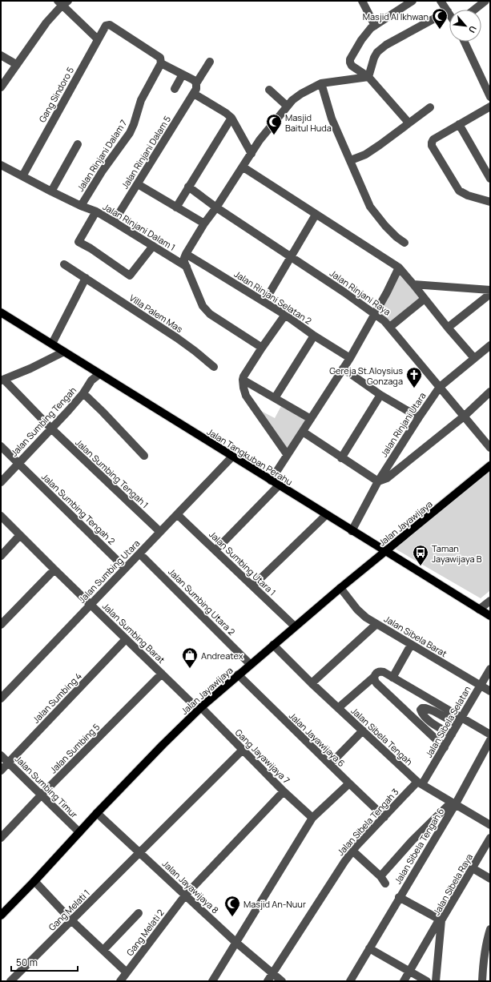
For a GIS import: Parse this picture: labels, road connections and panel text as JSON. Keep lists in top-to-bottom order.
{
  "streets": {
    "main road": ["Jalan Tangkuban Perahu", "Jalan Jayawijaya"],
    "street": [
      "Gang Sindoro 5",
      "Jalan Rinjani Dalam 5",
      "Jalan Rinjani Dalam 7",
      "Jalan Rinjani Dalam 1",
      "Jalan Rinjani Raya",
      "Jalan Rinjani Selatan 2",
      "Villa Palem Mas",
      "Jalan Sumbing Tengah",
      "Jalan Rinjani Utara",
      "Jalan Sumbing Tengah 1",
      "Jalan Sumbing Tengah 2",
      "Jalan Sumbing Utara 1",
      "Jalan Sumbing Utara",
      "Jalan Sumbing Utara 2",
      "Jalan Sumbing Barat",
      "Jalan Sibela Barat",
      "Jalan Sumbing 4",
      "Jalan Sibela Selatan",
      "Jalan Sibela Tengah",
      "Jalan Jayawijaya 6",
      "Jalan Sumbing 5",
      "Gang Jayawijaya 7",
      "Jalan Sumbing Timur",
      "Jalan Sibela Tengah 3",
      "Jalan Sibela Tengah 6",
      "Jalan Sibela Raya",
      "Jalan Jayawijaya 8",
      "Gang Melati 1",
      "Gang Melati 2"
    ]
  },
  "crossings": [
    ["Gang Sindoro 5", "Jalan Rinjani Dalam 7"],
    ["Gang Sindoro 5", "Jalan Rinjani Dalam 1"],
    ["Jalan Rinjani Dalam 5", "Jalan Rinjani Dalam 1"],
    ["Jalan Rinjani Dalam 7", "Jalan Rinjani Dalam 1"],
    ["Jalan Rinjani Raya", "Jalan Rinjani Utara"],
    ["Jalan Sumbing Tengah", "Jalan Tangkuban Perahu"],
    ["Jalan Sumbing Tengah", "Jalan Sumbing Tengah 1"],
    ["Jalan Sumbing Tengah", "Jalan Sumbing Tengah 2"],
    ["Jalan Rinjani Utara", "Jalan Tangkuban Perahu"],
    ["Jalan Tangkuban Perahu", "Jalan Jayawijaya"],
    ["Jalan Tangkuban Perahu", "Jalan Sumbing Utara"],
    ["Jalan Sumbing Tengah 1", "Jalan Sumbing Utara"],
    ["Jalan Sumbing Tengah 2", "Jalan Sumbing Utara"],
    ["Jalan Jayawijaya", "Jalan Sumbing Utara 1"],
    ["Jalan Jayawijaya", "Jalan Sumbing Utara 2"],
    ["Jalan Jayawijaya", "Jalan Sumbing Barat"],
    ["Jalan Jayawijaya", "Jalan Sibela Barat"],
    ["Jalan Jayawijaya", "Jalan Sibela Tengah"],
    ["Jalan Jayawijaya", "Jalan Jayawijaya 6"],
    ["Jalan Jayawijaya", "Gang Jayawijaya 7"],
    ["Jalan Jayawijaya", "Jalan Sumbing Timur"],
    ["Jalan Jayawijaya", "Jalan Jayawijaya 8"],
    ["Jalan Sumbing Utara 1", "Jalan Sumbing Utara"],
    ["Jalan Sumbing Utara", "Jalan Sumbing Utara 2"],
    ["Jalan Sumbing Utara", "Jalan Sumbing Barat"],
    ["Jalan Sumbing Barat", "Jalan Sumbing 4"],
    ["Jalan Sumbing Barat", "Jalan Sumbing 5"],
    ["Jalan Sumbing Barat", "Gang Jayawijaya 7"],
    ["Jalan Sibela Barat", "Jalan Sibela Selatan"],
    ["Jalan Sumbing 4", "Jalan Sumbing Timur"],
    ["Jalan Sibela Selatan", "Jalan Sibela Tengah"],
    ["Jalan Sibela Selatan", "Jalan Sibela Tengah 3"],
    ["Jalan Sibela Tengah", "Jalan Sibela Tengah 3"],
    ["Jalan Sibela Tengah", "Jalan Sibela Tengah 6"],
    ["Jalan Jayawijaya 6", "Jalan Sibela Tengah 3"],
    ["Jalan Sumbing 5", "Jalan Sumbing Timur"],
    ["Gang Jayawijaya 7", "Gang Melati 1"],
    ["Gang Jayawijaya 7", "Gang Melati 2"],
    ["Jalan Sibela Tengah 3", "Jalan Jayawijaya 8"],
    ["Jalan Jayawijaya 8", "Gang Melati 1"],
    ["Jalan Jayawijaya 8", "Gang Melati 2"]
  ],
  "places": {
    "mosque": ["Masjid Al Ikhwan", "Masjid Baitul Huda", "Masjid An-Nuur"],
    "church": ["Gereja St.Aloysius Gonzaga"],
    "bus stop": ["Taman Jayawijaya B"],
    "shop": ["Andreatex"]
  },
  "scale_bar": "50 m",
  "north": "bottom right"
}
